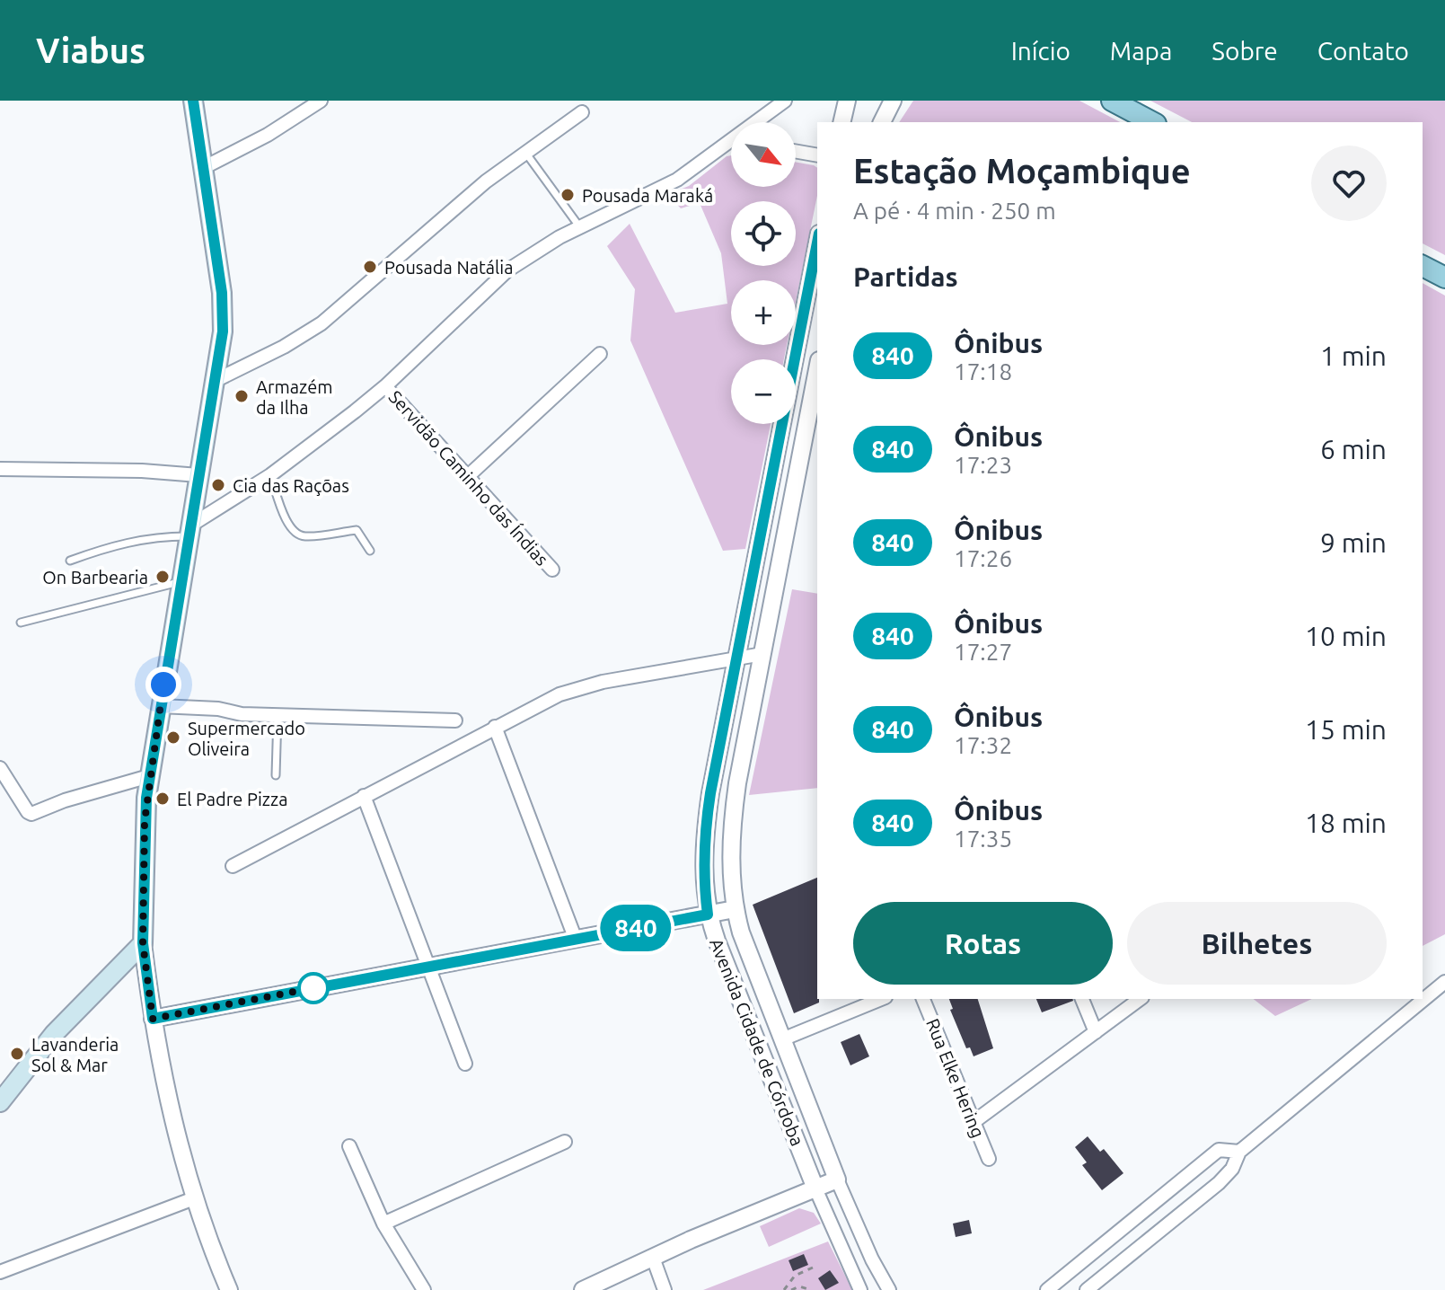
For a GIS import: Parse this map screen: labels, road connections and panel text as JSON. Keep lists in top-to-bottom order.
{
  "streets": {
    "street": ["Servidão Caminho das Índias", "Avenida Cidade de Córdoba", "Rua Elke Hering"]
  },
  "places": [
    "Pousada Maraká",
    "Pousada Natália",
    "Armazém da Ilha",
    "Cia das Raçõas",
    "On Barbearia",
    "Supermercado Oliveira",
    "El Padre Pizza",
    "Lavanderia Sol & Mar"
  ],
  "lines": ["bus line 840"],
  "north": "bottom right",
  "page": {
    "header": "Viabus",
    "nav": [
      "Início",
      "Mapa",
      "Sobre",
      "Contato"
    ],
    "on_map": "840",
    "map_buttons": ["+", "−"],
    "heading": [
      ["Estação Moçambique", "A pé · 4 min · 250 m"],
      "Partidas"
    ],
    "list": [
      {
        "mark": "840",
        "name": "Ônibus",
        "note": "17:18",
        "value": "1 min"
      },
      {
        "mark": "840",
        "name": "Ônibus",
        "note": "17:23",
        "value": "6 min"
      },
      {
        "mark": "840",
        "name": "Ônibus",
        "note": "17:26",
        "value": "9 min"
      },
      {
        "mark": "840",
        "name": "Ônibus",
        "note": "17:27",
        "value": "10 min"
      },
      {
        "mark": "840",
        "name": "Ônibus",
        "note": "17:32",
        "value": "15 min"
      },
      {
        "mark": "840",
        "name": "Ônibus",
        "note": "17:35",
        "value": "18 min"
      }
    ],
    "buttons": ["Rotas", "Bilhetes"]
  }
}
